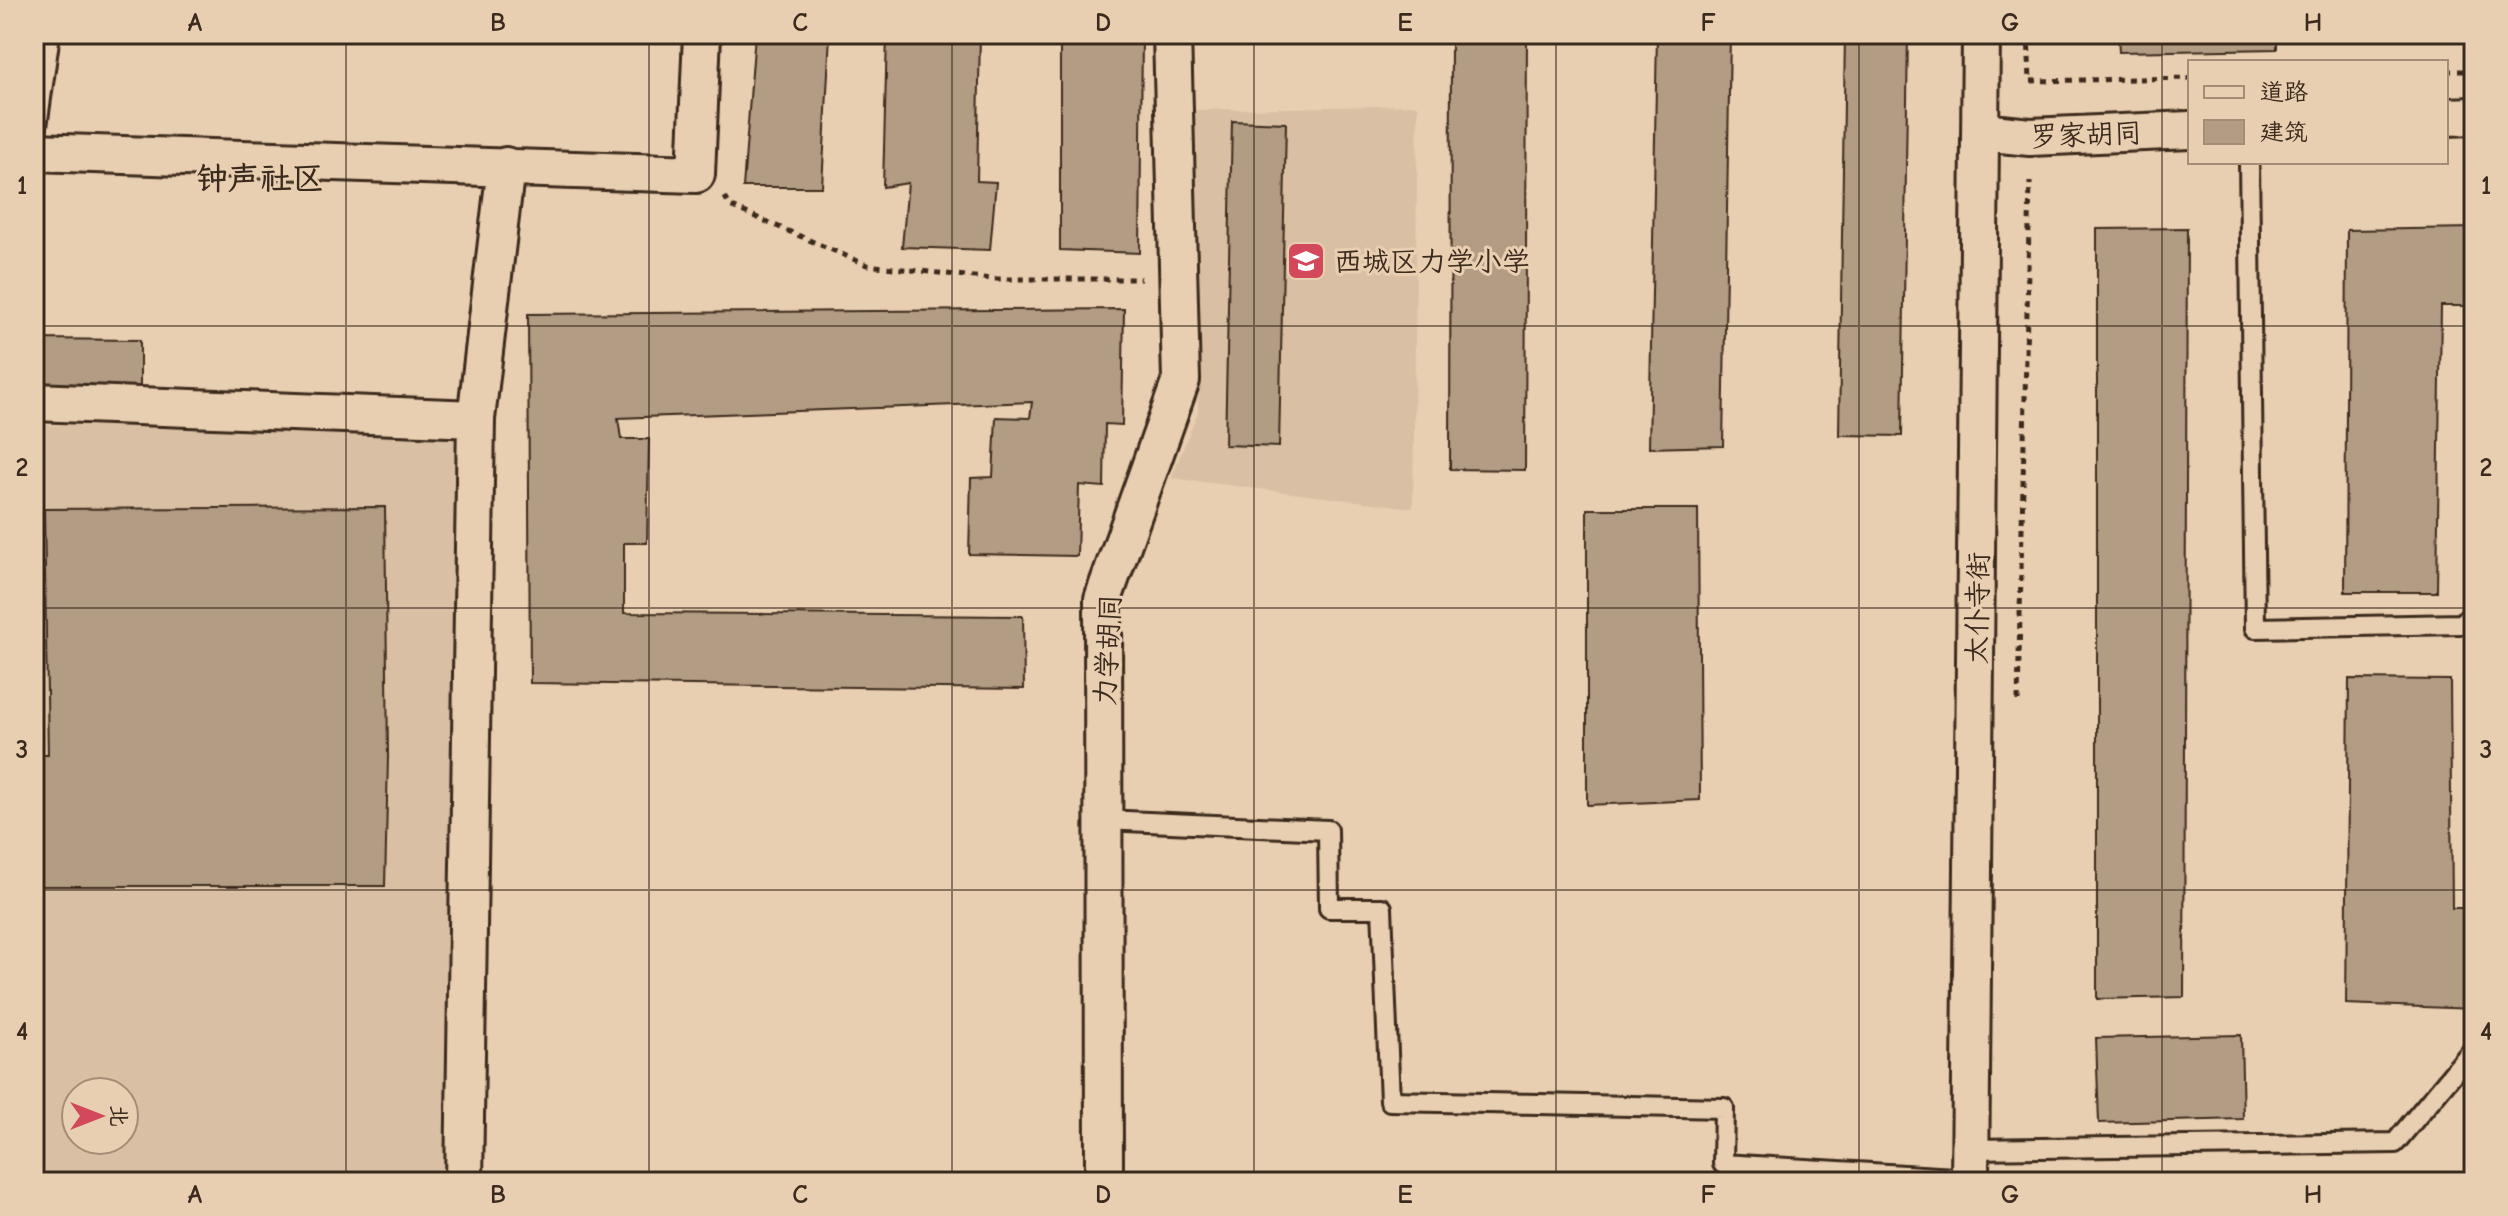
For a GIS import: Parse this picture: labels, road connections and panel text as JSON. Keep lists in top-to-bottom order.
{
  "streets": {
    "street": ["罗家胡同", "太仆寺街", "力学胡同"]
  },
  "crossings": [
    ["罗家胡同", "太仆寺街"]
  ],
  "districts": ["钟声社区"],
  "places": {
    "school or university": ["西城区力学小学"]
  },
  "legend": ["道路", "建筑"],
  "north": "right",
  "grid": {
    "columns": [
      "A",
      "B",
      "C",
      "D",
      "E",
      "F",
      "G",
      "H"
    ],
    "rows": [
      "1",
      "2",
      "3",
      "4"
    ]
  }
}
